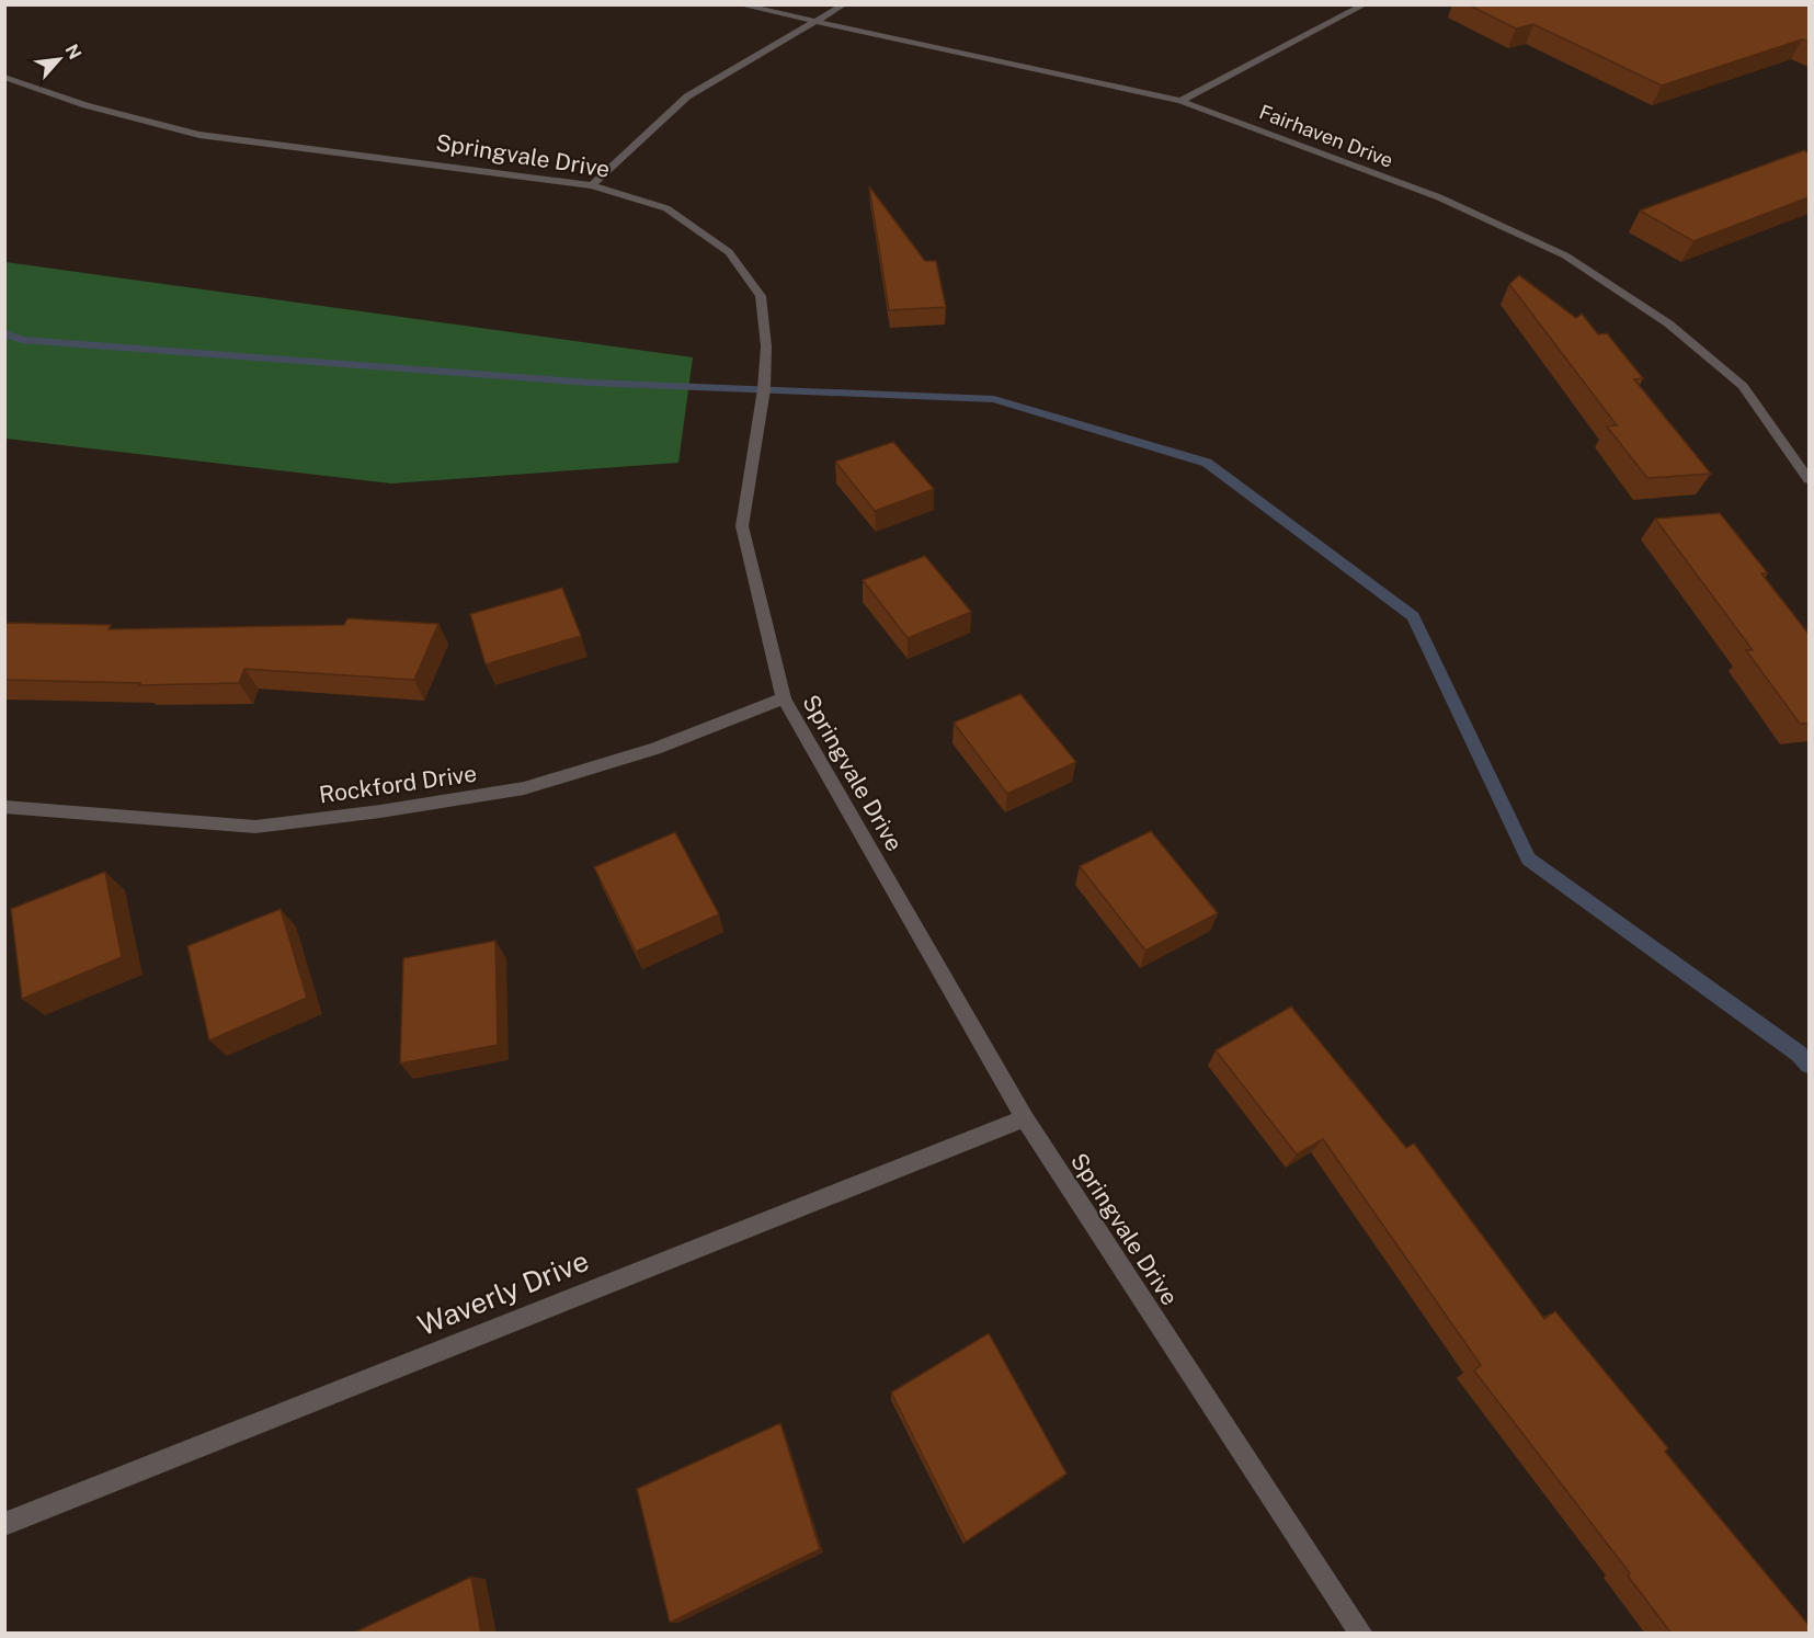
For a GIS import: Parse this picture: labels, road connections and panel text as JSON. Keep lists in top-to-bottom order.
{
  "streets": {
    "street": [
      "Fairhaven Drive",
      "Springvale Drive",
      "Rockford Drive",
      "Waverly Drive"
    ]
  },
  "crossings": [
    ["Springvale Drive", "Rockford Drive"],
    ["Springvale Drive", "Waverly Drive"]
  ],
  "north": "top right"
}
